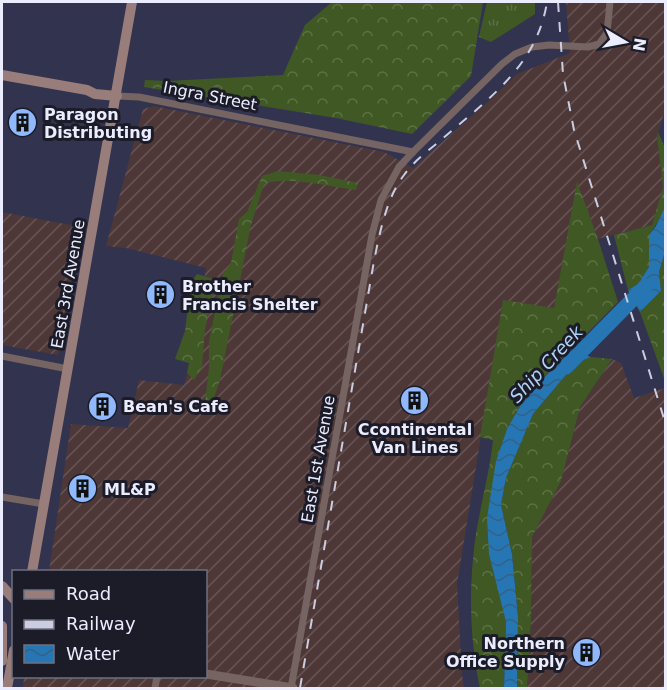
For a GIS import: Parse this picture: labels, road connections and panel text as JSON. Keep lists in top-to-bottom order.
{
  "streets": {
    "main road": ["Ingra Street", "East 3rd Avenue"],
    "street": ["East 1st Avenue"]
  },
  "crossings": [
    ["Ingra Street", "East 3rd Avenue"],
    ["Ingra Street", "East 1st Avenue"]
  ],
  "water": ["Ship Creek"],
  "places": {
    "building": [
      "Paragon Distributing",
      "Brother Francis Shelter",
      "Ccontinental Van Lines",
      "Bean's Cafe",
      "ML&P",
      "Northern Office Supply"
    ]
  },
  "legend": ["Road", "Railway", "Water"],
  "north": "right"
}
